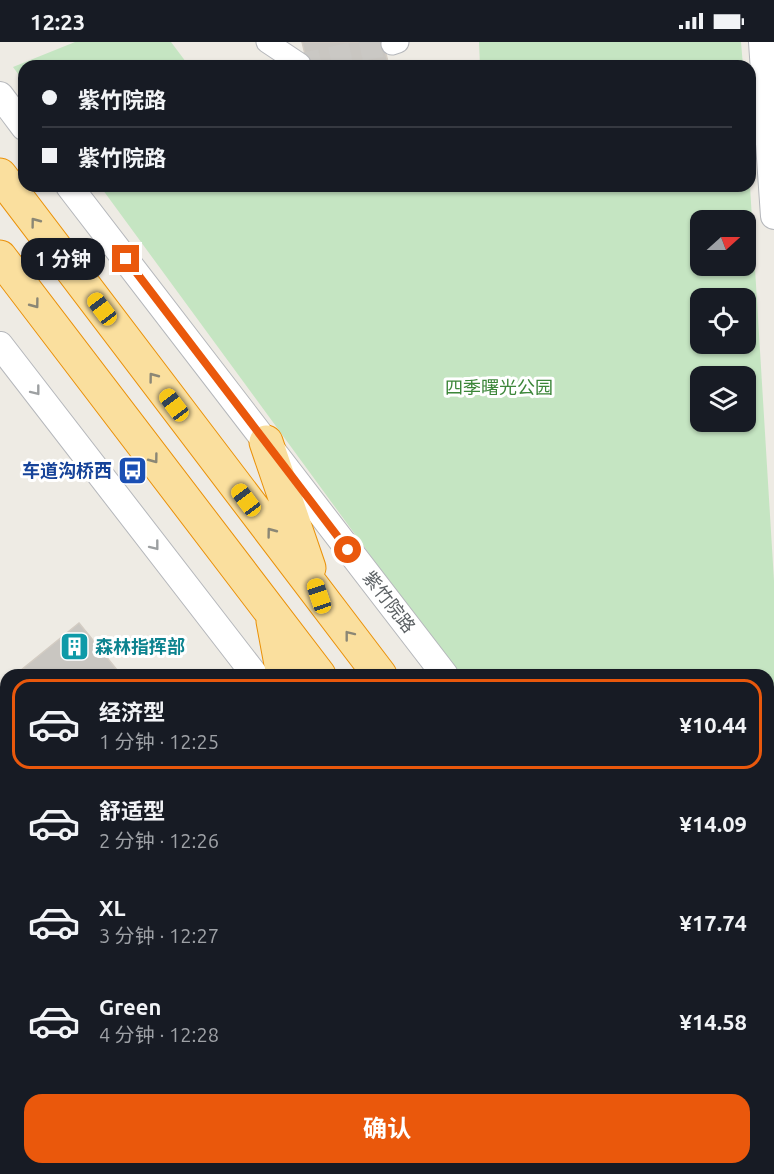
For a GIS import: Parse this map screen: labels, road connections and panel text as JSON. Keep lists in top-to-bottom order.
{
  "streets": {
    "street": ["紫竹院路"]
  },
  "parks": ["四季曙光公园"],
  "places": {
    "bus stop": ["车道沟桥西"],
    "building": ["森林指挥部"]
  },
  "north": "right",
  "page": {
    "status": "12:23",
    "banner": ["紫竹院路", "紫竹院路"],
    "bubble": "1 分钟",
    "list": [
      {
        "name": "经济型",
        "note": "1 分钟 · 12:25",
        "value": "¥10.44"
      },
      {
        "name": "舒适型",
        "note": "2 分钟 · 12:26",
        "value": "¥14.09"
      },
      {
        "name": "XL",
        "note": "3 分钟 · 12:27",
        "value": "¥17.74"
      },
      {
        "name": "Green",
        "note": "4 分钟 · 12:28",
        "value": "¥14.58"
      }
    ],
    "buttons": "确认"
  }
}
